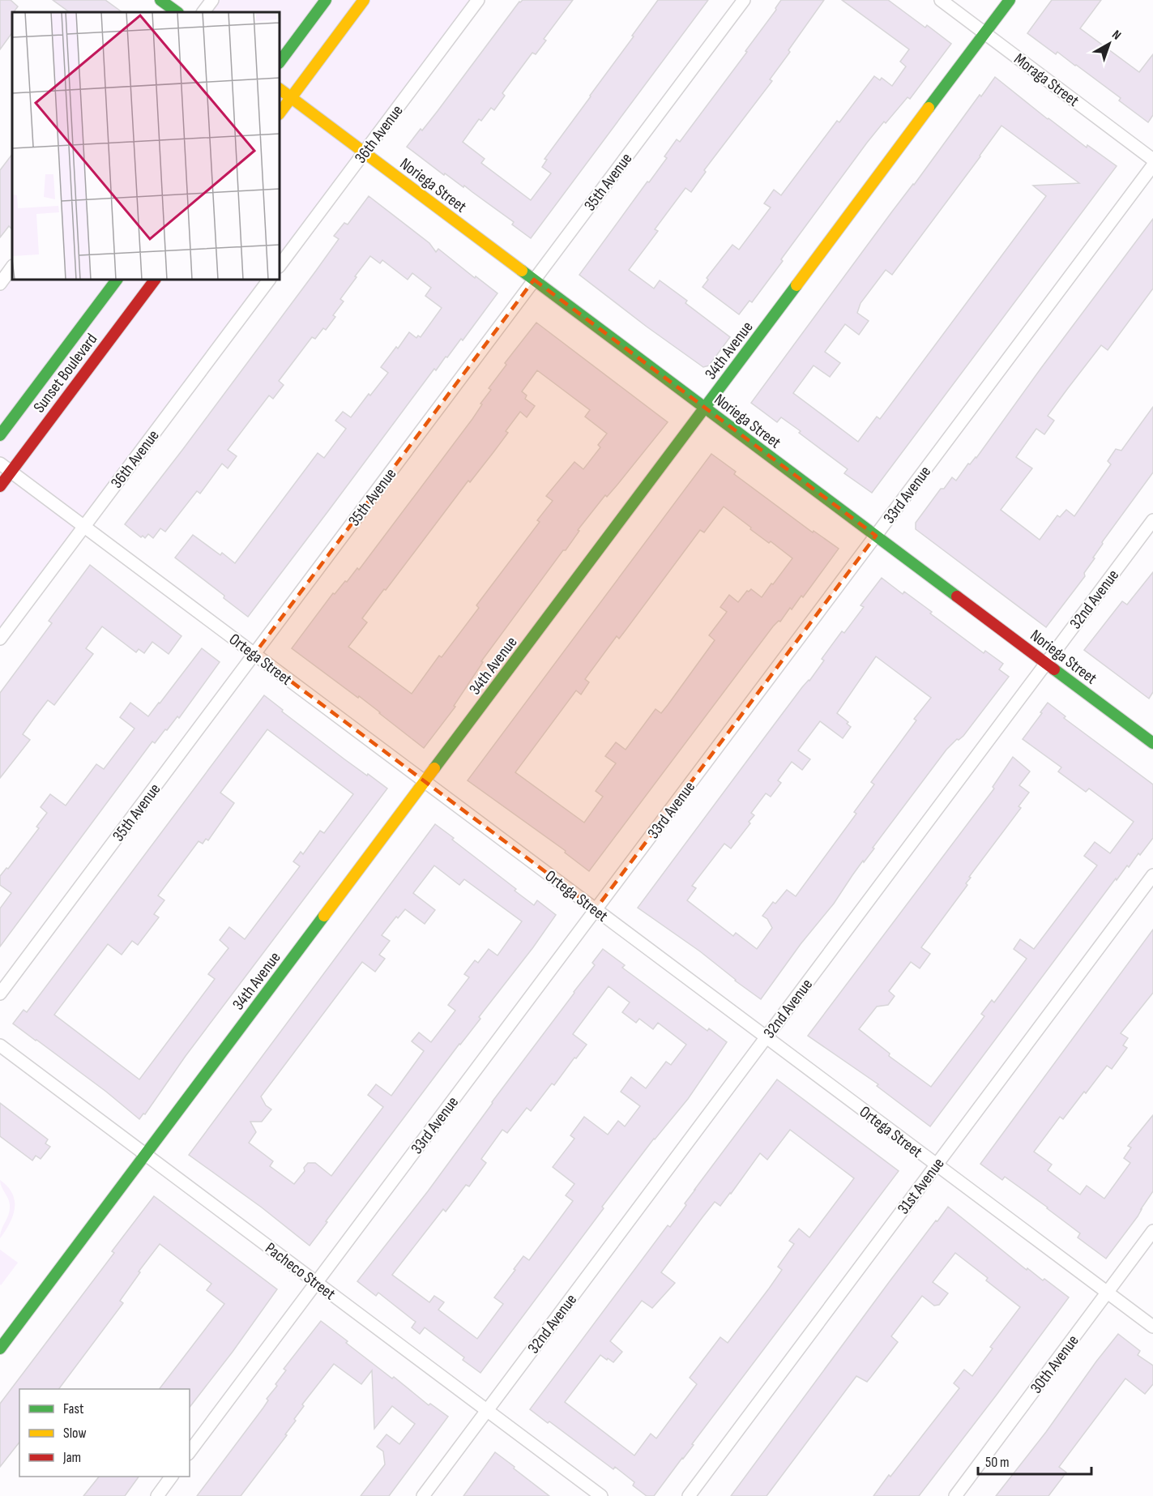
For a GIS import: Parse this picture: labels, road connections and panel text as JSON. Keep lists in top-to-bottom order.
{
  "streets": {
    "street": [
      "Moraga Street",
      "36th Avenue",
      "35th Avenue",
      "Noriega Street",
      "34th Avenue",
      "Sunset Boulevard",
      "33rd Avenue",
      "32nd Avenue",
      "Ortega Street",
      "31st Avenue",
      "Pacheco Street",
      "30th Avenue"
    ]
  },
  "crossings": [
    ["Moraga Street", "34th Avenue"],
    ["36th Avenue", "Noriega Street"],
    ["36th Avenue", "Ortega Street"],
    ["35th Avenue", "Noriega Street"],
    ["35th Avenue", "Ortega Street"],
    ["Noriega Street", "34th Avenue"],
    ["Noriega Street", "33rd Avenue"],
    ["Noriega Street", "32nd Avenue"],
    ["34th Avenue", "Ortega Street"],
    ["34th Avenue", "Pacheco Street"],
    ["Sunset Boulevard", "Ortega Street"],
    ["33rd Avenue", "Ortega Street"],
    ["33rd Avenue", "Pacheco Street"],
    ["32nd Avenue", "Ortega Street"],
    ["32nd Avenue", "Pacheco Street"],
    ["Ortega Street", "31st Avenue"],
    ["Ortega Street", "30th Avenue"]
  ],
  "legend": ["Fast", "Slow", "Jam"],
  "scale_bar": "50 m",
  "north": "top right"
}
